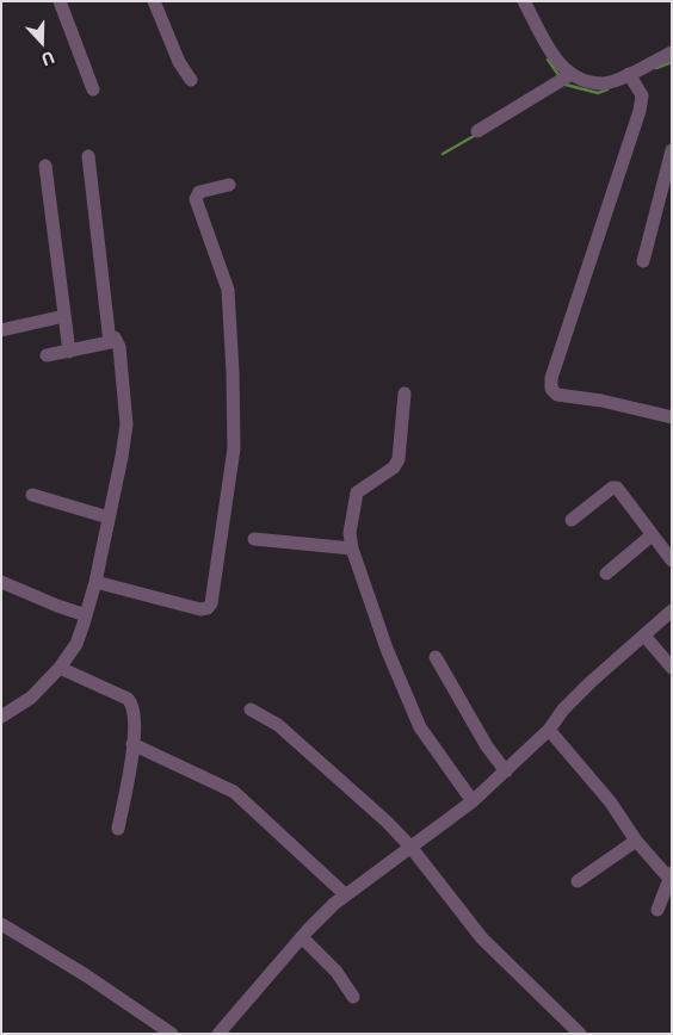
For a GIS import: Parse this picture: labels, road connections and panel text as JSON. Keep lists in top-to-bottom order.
{
  "north": "bottom"
}
